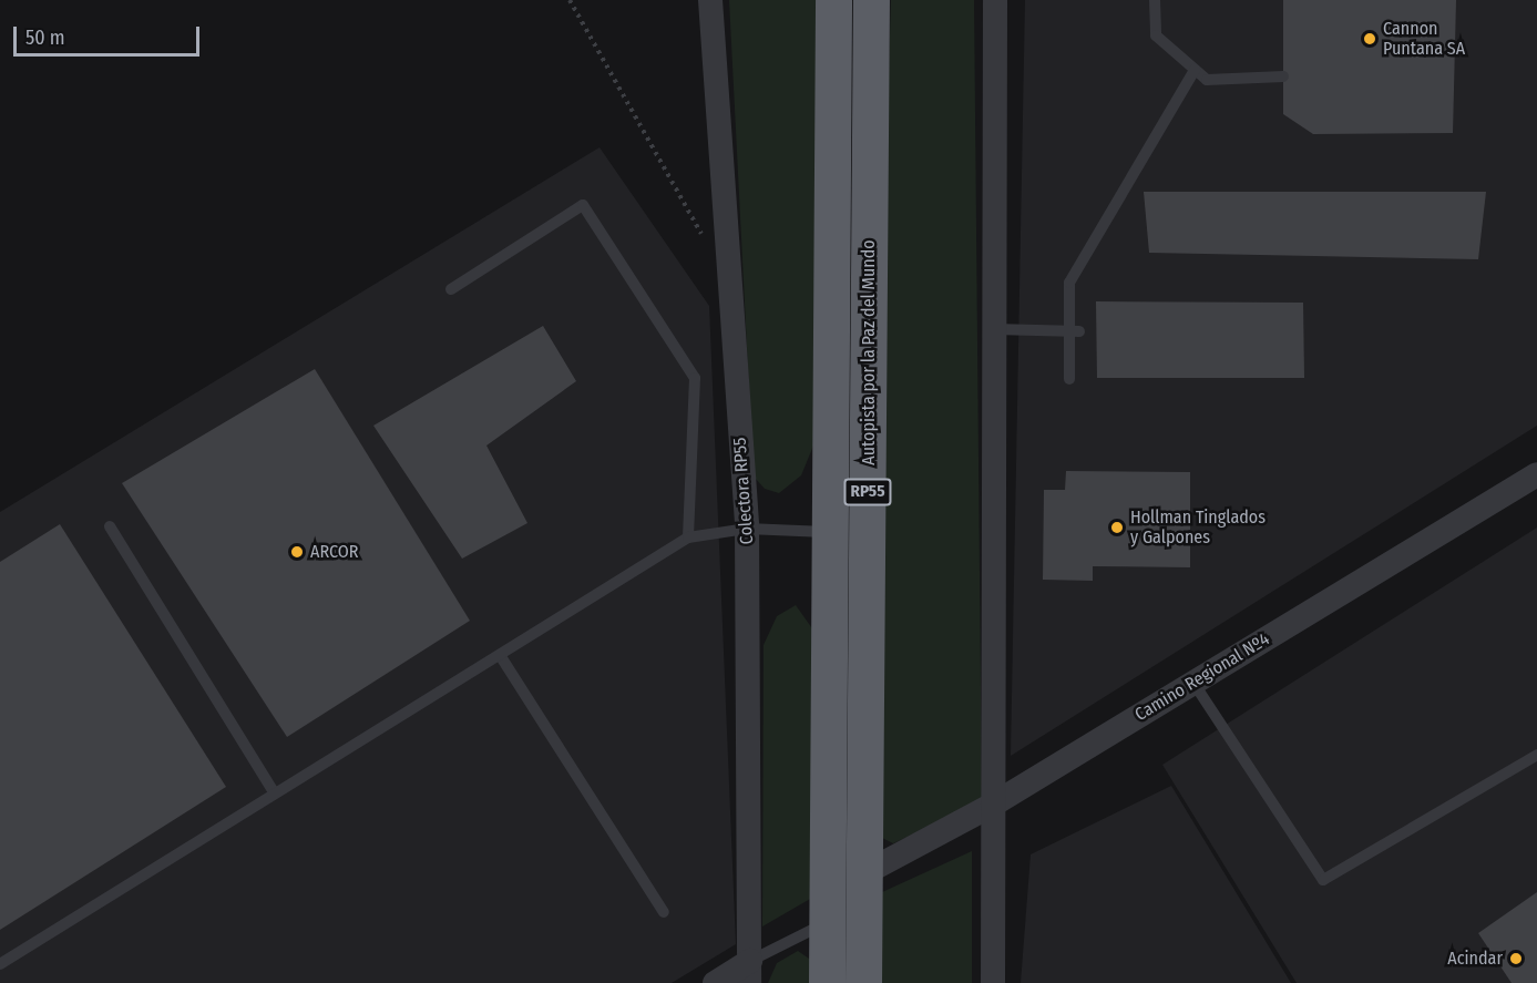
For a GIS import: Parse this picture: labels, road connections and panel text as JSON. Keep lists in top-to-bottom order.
{
  "streets": {
    "highway": ["Autopista por la Paz del Mundo", "RP55"],
    "street": ["Colectora RP55", "Camino Regional Nº4"]
  },
  "crossings": [
    ["Autopista por la Paz del Mundo", "Camino Regional Nº4"]
  ],
  "places": [
    "Cannon Puntana SA",
    "Hollman Tinglados y Galpones",
    "ARCOR",
    "Acindar"
  ],
  "scale_bar": "50 m"
}
